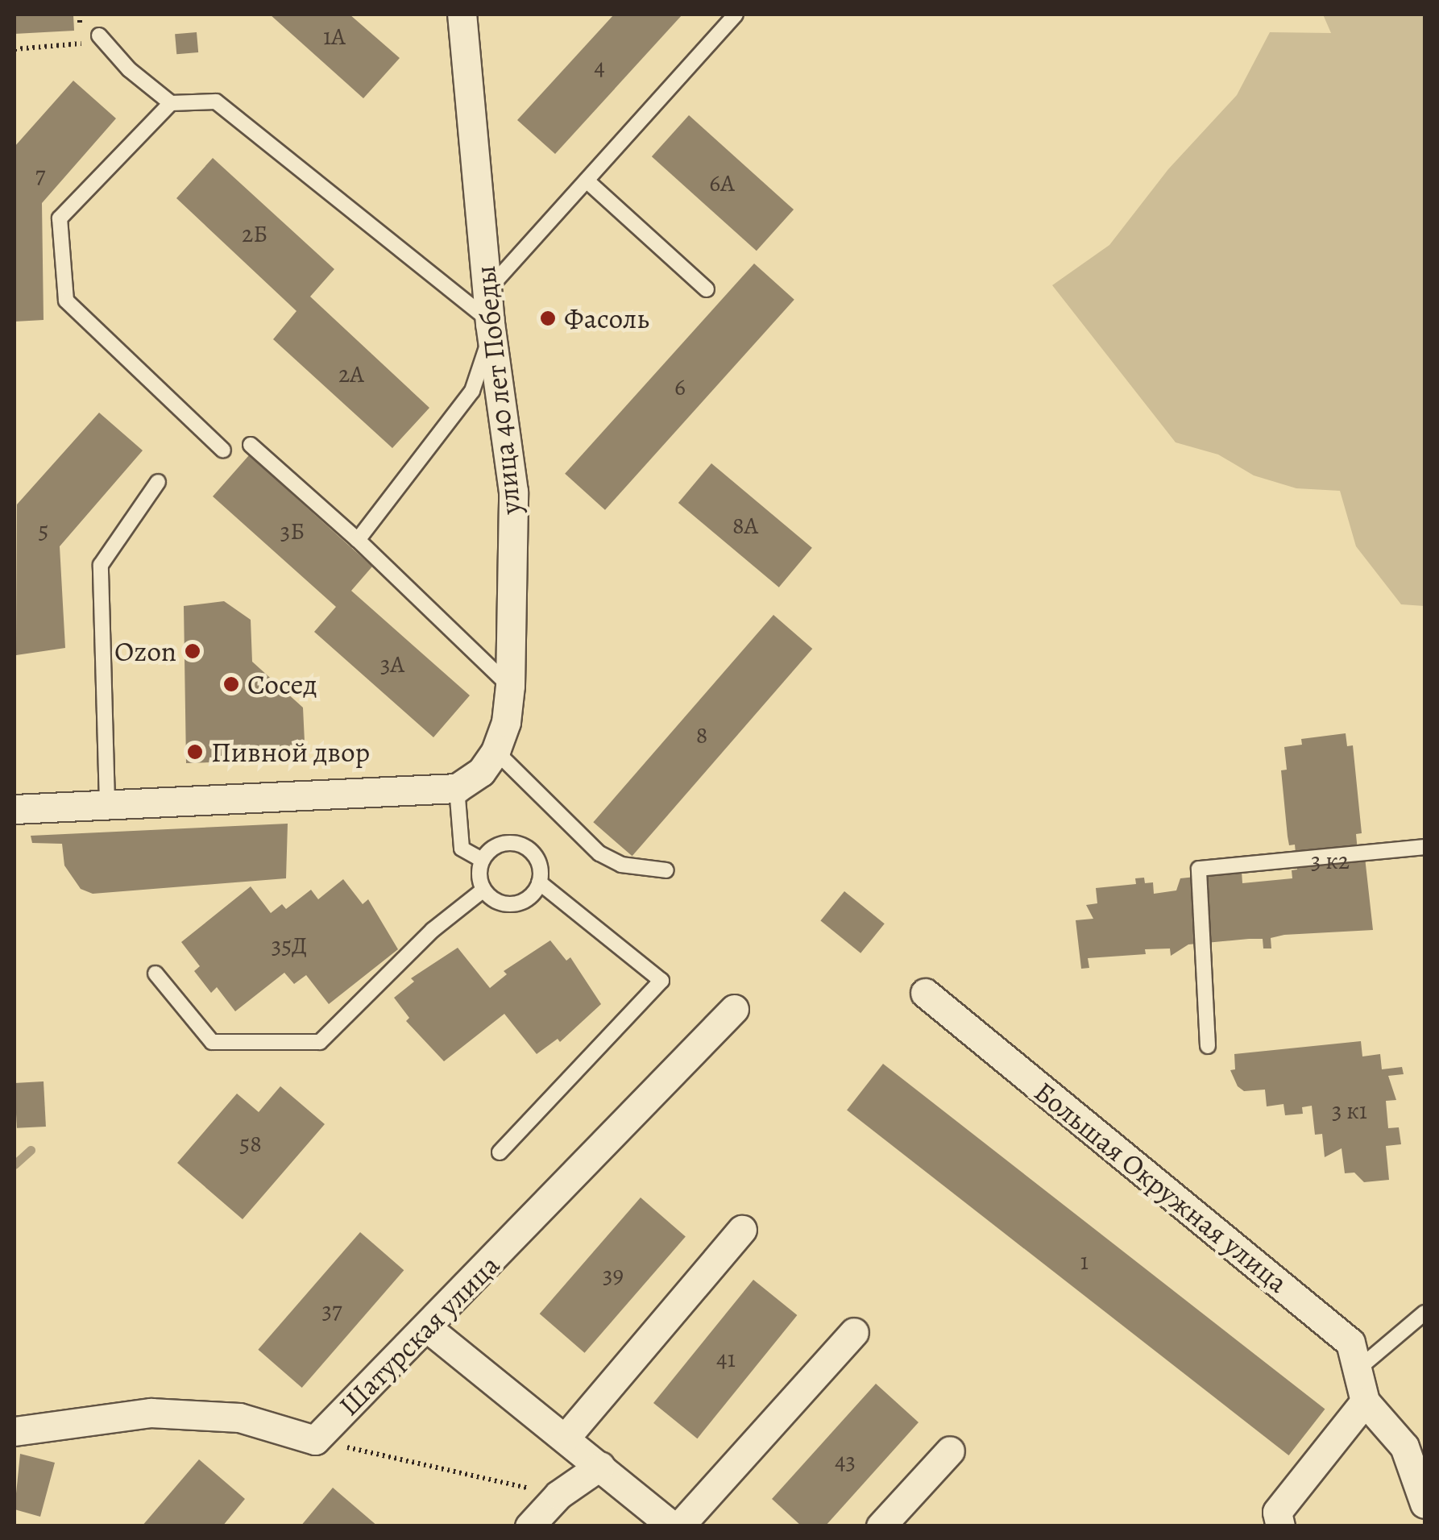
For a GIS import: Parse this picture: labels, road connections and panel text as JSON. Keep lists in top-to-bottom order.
{
  "streets": {
    "street": ["улица 40 лет Победы", "Большая Окружная улица", "Шатурская улица"]
  },
  "places": [
    "Фасоль",
    "Ozon",
    "Сосед",
    "Пивной двор"
  ],
  "house_numbers": [
    "1А",
    "4",
    "7",
    "6А",
    "2Б",
    "2А",
    "6",
    "8А",
    "5",
    "3Б",
    "3А",
    "8",
    "3 к2",
    "35Д",
    "3 к1",
    "58",
    "1",
    "39",
    "37",
    "41",
    "43"
  ]
}
